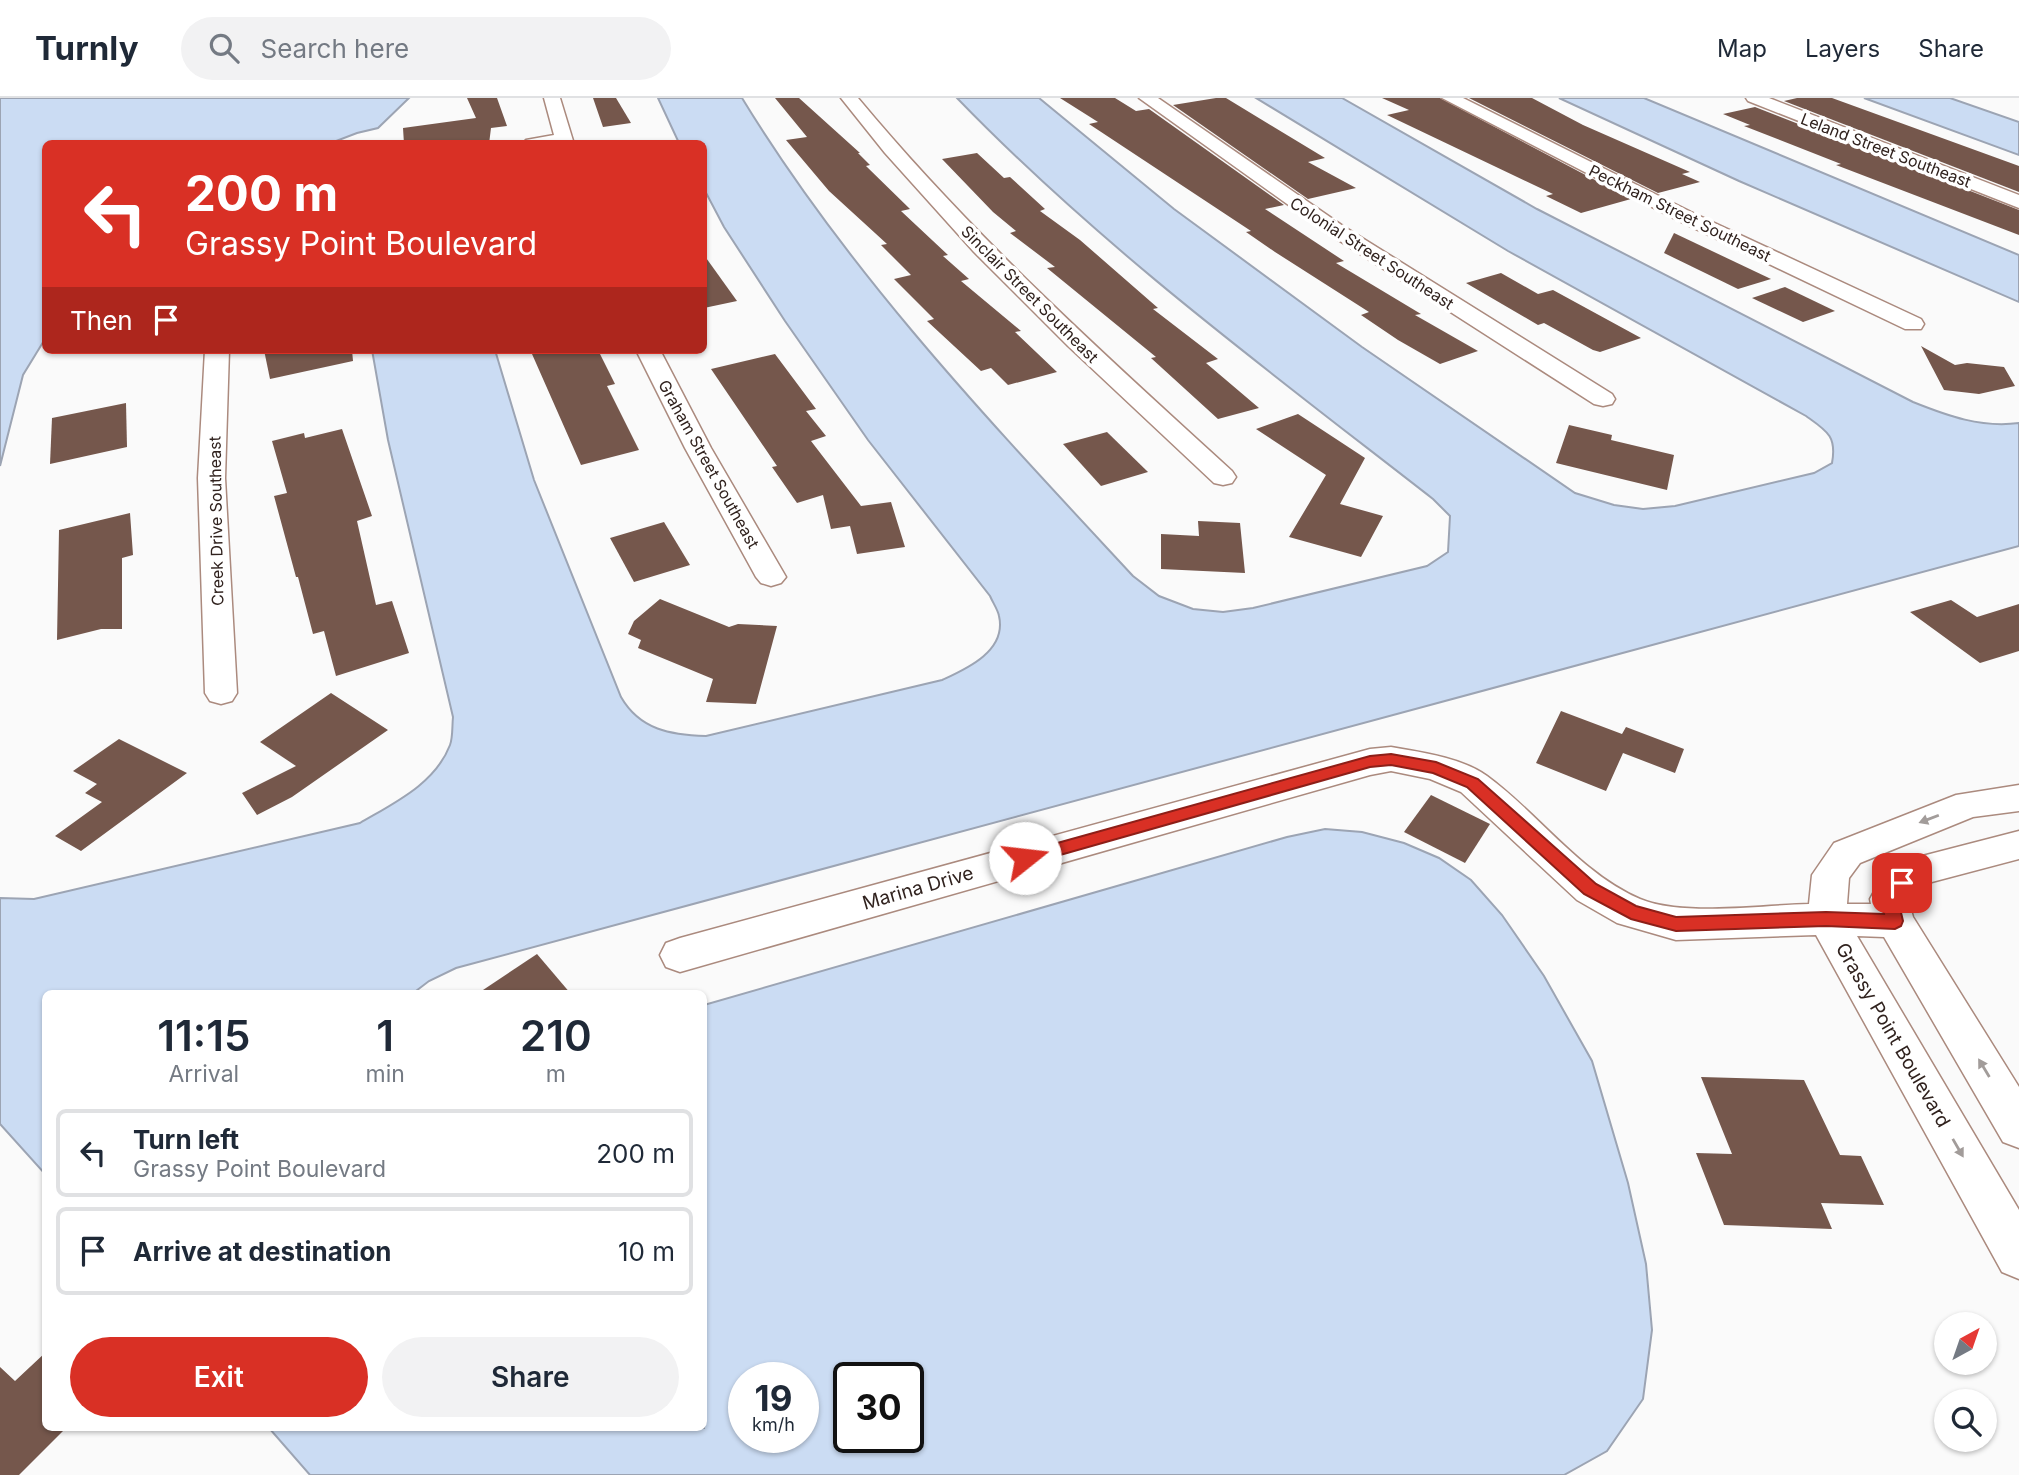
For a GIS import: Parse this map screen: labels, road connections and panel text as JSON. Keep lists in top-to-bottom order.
{
  "streets": {
    "street": [
      "Leland Street Southeast",
      "Peckham Street Southeast",
      "Colonial Street Southeast",
      "Sinclair Street Southeast",
      "Graham Street Southeast",
      "Creek Drive Southeast",
      "Marina Drive",
      "Grassy Point Boulevard"
    ]
  },
  "crossings": [
    ["Marina Drive", "Grassy Point Boulevard"]
  ],
  "north": "top right",
  "page": {
    "header": "Turnly",
    "search": "Search here",
    "nav": ["Map", "Layers", "Share"],
    "turn": ["200 m", "Grassy Point Boulevard"],
    "then": "Then",
    "eta": [
      "11:15",
      "Arrival",
      "1",
      "min",
      "210",
      "m"
    ],
    "list": [
      {
        "name": "Turn left",
        "note": "Grassy Point Boulevard",
        "value": "200 m"
      },
      {
        "name": "Arrive at destination",
        "value": "10 m"
      }
    ],
    "buttons": ["Exit", "Share"],
    "speed": "19 km/h",
    "limit": "30"
  }
}
